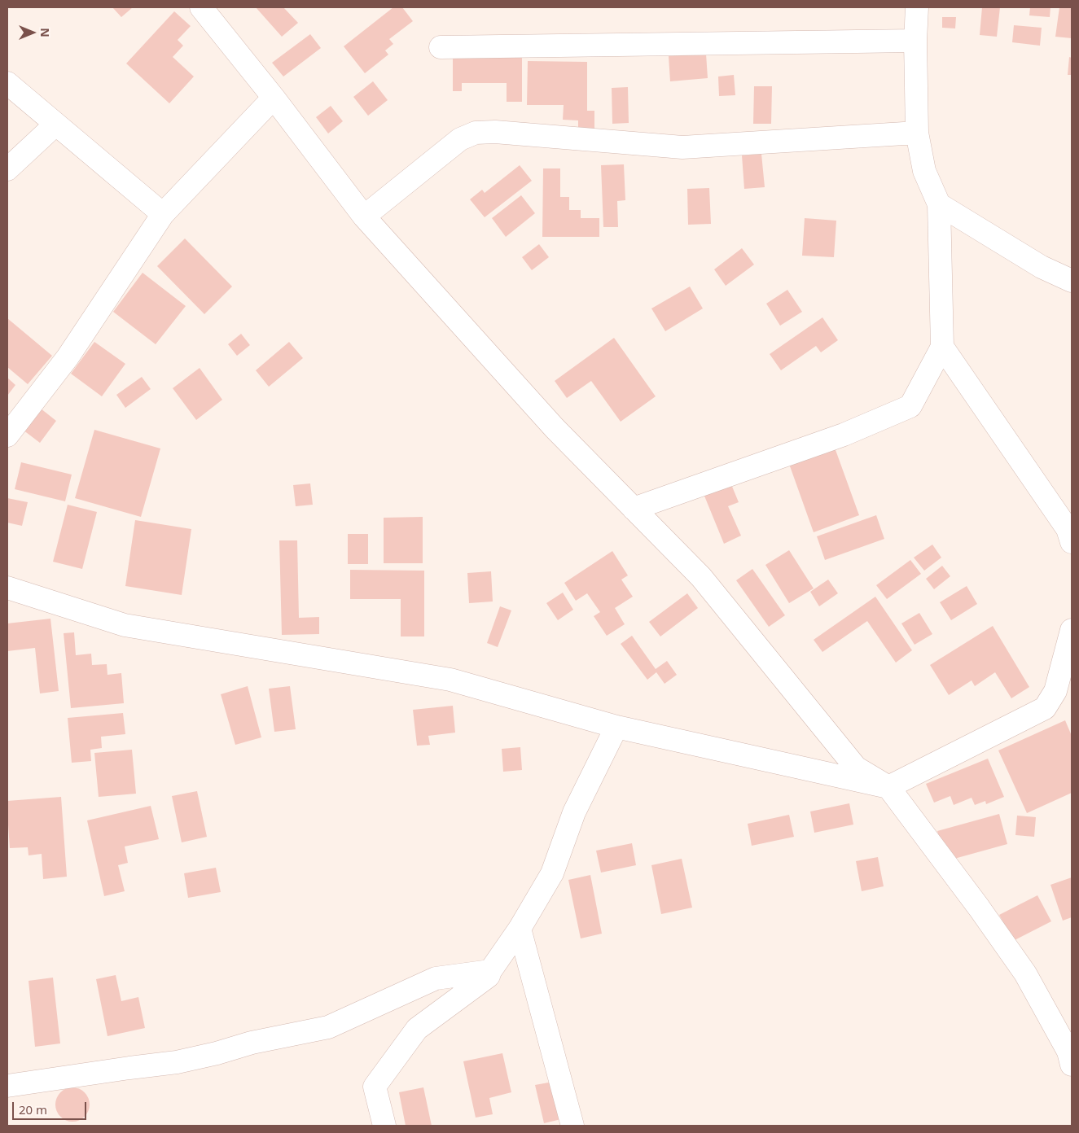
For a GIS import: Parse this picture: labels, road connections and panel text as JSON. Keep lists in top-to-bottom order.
{
  "scale_bar": "20 m",
  "north": "right"
}
